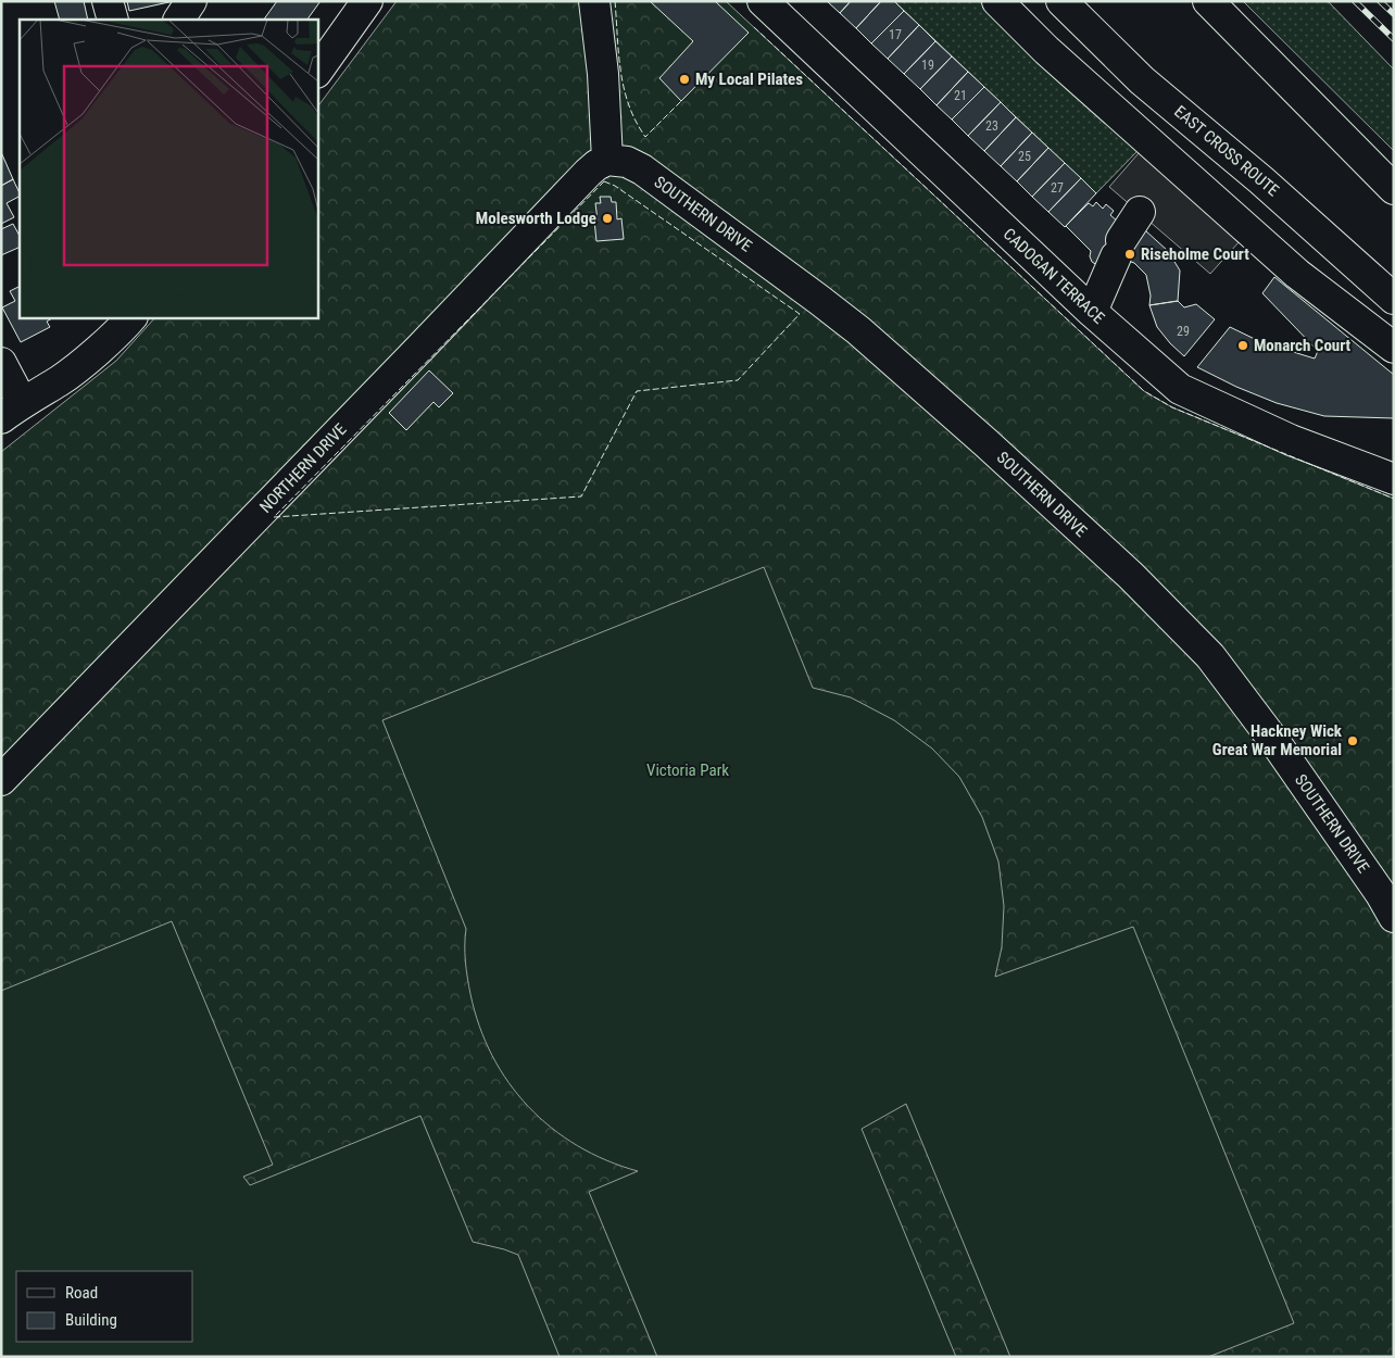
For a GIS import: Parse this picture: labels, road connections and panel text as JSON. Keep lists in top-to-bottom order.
{
  "streets": {
    "main road": [
      "EAST CROSS ROUTE",
      "SOUTHERN DRIVE",
      "CADOGAN TERRACE",
      "NORTHERN DRIVE"
    ]
  },
  "crossings": [
    ["SOUTHERN DRIVE", "NORTHERN DRIVE"]
  ],
  "parks": ["Victoria Park"],
  "places": [
    "My Local Pilates",
    "Molesworth Lodge",
    "Riseholme Court",
    "Monarch Court",
    "Hackney Wick Great War Memorial"
  ],
  "house_numbers": [
    "17",
    "19",
    "21",
    "23",
    "25",
    "27",
    "29"
  ],
  "legend": ["Road", "Building"]
}
